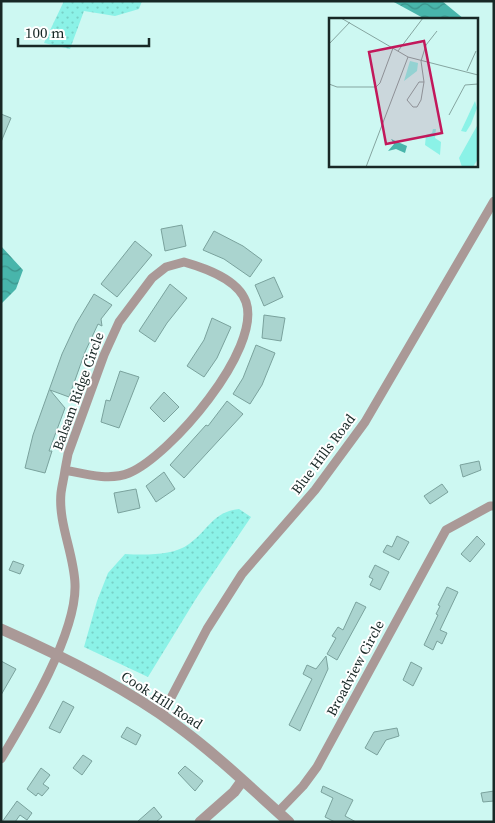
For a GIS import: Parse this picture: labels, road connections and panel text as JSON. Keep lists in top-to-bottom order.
{
  "streets": {
    "street": [
      "Balsam Ridge Circle",
      "Blue Hills Road",
      "Broadview Circle",
      "Cook Hill Road"
    ]
  },
  "crossings": [
    ["Balsam Ridge Circle", "Cook Hill Road"],
    ["Blue Hills Road", "Cook Hill Road"],
    ["Broadview Circle", "Cook Hill Road"]
  ],
  "scale_bar": "100 m"
}
